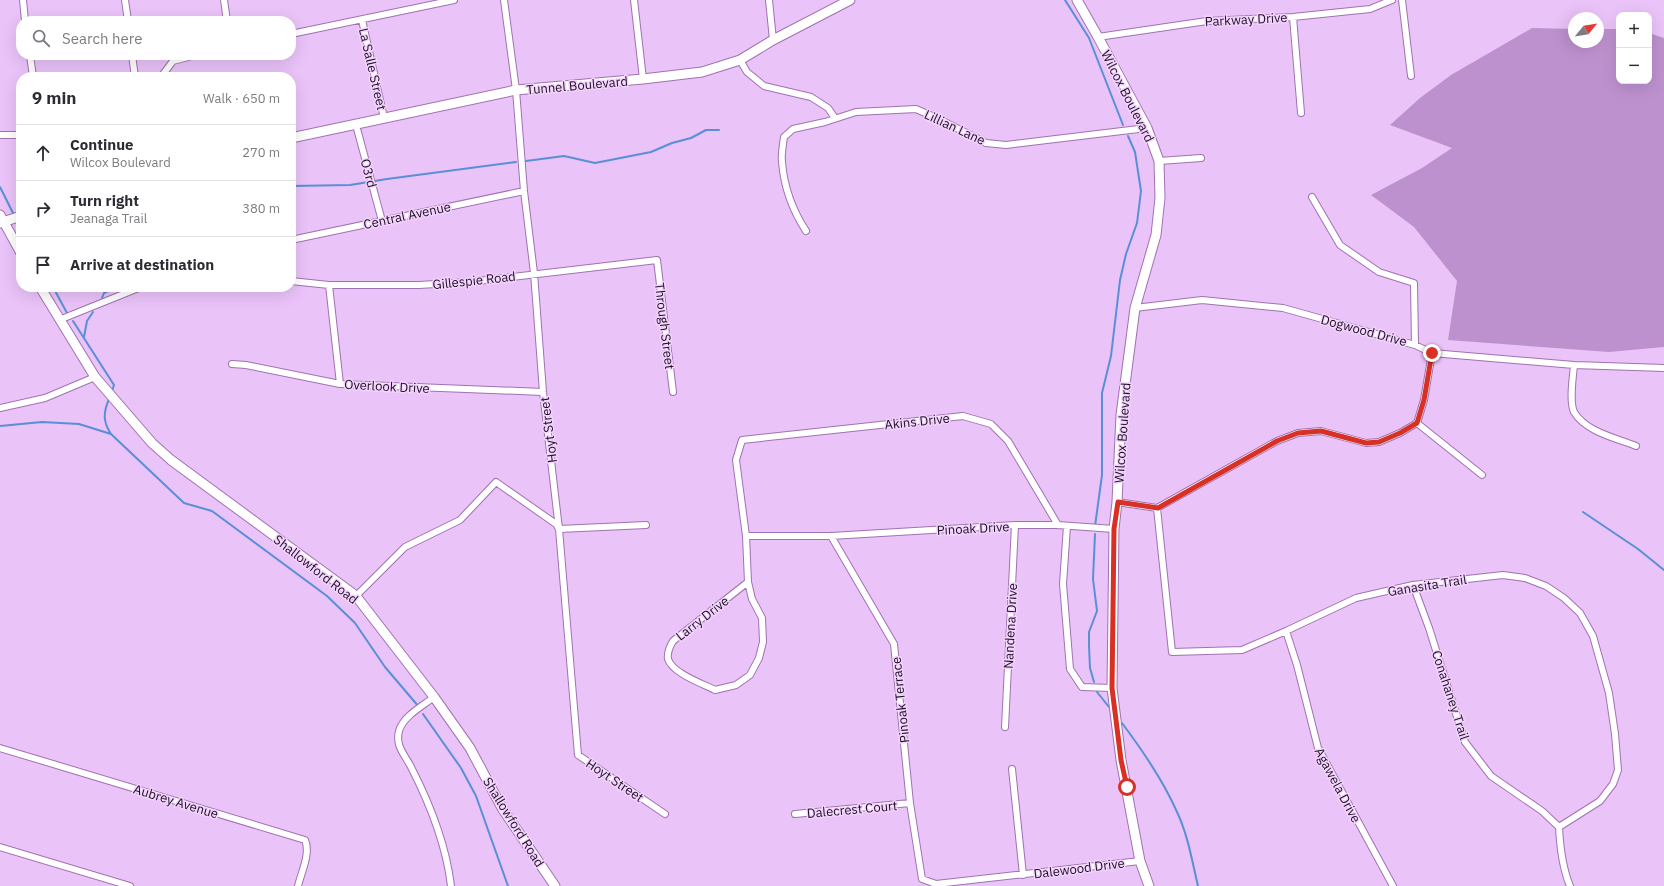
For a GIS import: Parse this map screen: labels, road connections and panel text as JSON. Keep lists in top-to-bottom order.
{
  "streets": {
    "main road": ["Tunnel Boulevard", "Wilcox Boulevard", "Shallowford Road"],
    "street": [
      "Parkway Drive",
      "La Salle Street",
      "Lillian Lane",
      "O3rd",
      "Central Avenue",
      "Gillespie Road",
      "Through Street",
      "Dogwood Drive",
      "Overlook Drive",
      "Akins Drive",
      "Hoyt Street",
      "Pinoak Drive",
      "Ganasita Trail",
      "Larry Drive",
      "Nandena Drive",
      "Conahaney Trail",
      "Pinoak Terrace",
      "Agawela Drive",
      "Aubrey Avenue",
      "Dalecrest Court",
      "Dalewood Drive"
    ]
  },
  "crossings": [
    ["Parkway Drive", "Wilcox Boulevard"],
    ["La Salle Street", "Tunnel Boulevard"],
    ["Tunnel Boulevard", "O3rd"],
    ["Tunnel Boulevard", "Hoyt Street"],
    ["Wilcox Boulevard", "Lillian Lane"],
    ["Wilcox Boulevard", "Dogwood Drive"],
    ["Wilcox Boulevard", "Pinoak Drive"],
    ["Wilcox Boulevard", "Dalewood Drive"],
    ["O3rd", "Central Avenue"],
    ["Central Avenue", "Hoyt Street"],
    ["Gillespie Road", "Through Street"],
    ["Gillespie Road", "Hoyt Street"],
    ["Overlook Drive", "Hoyt Street"],
    ["Akins Drive", "Pinoak Drive"],
    ["Akins Drive", "Larry Drive"],
    ["Pinoak Drive", "Larry Drive"],
    ["Pinoak Drive", "Nandena Drive"],
    ["Pinoak Drive", "Pinoak Terrace"],
    ["Ganasita Trail", "Conahaney Trail"],
    ["Ganasita Trail", "Agawela Drive"],
    ["Pinoak Terrace", "Dalecrest Court"],
    ["Pinoak Terrace", "Dalewood Drive"]
  ],
  "north": "top right",
  "page": {
    "map_buttons": ["+", "−"],
    "search": "Search here",
    "heading": ["9 min", "Walk · 650 m"],
    "list": [
      ["Continue", "Wilcox Boulevard", "270 m"],
      ["Turn right", "Jeanaga Trail", "380 m"],
      "Arrive at destination"
    ]
  }
}
